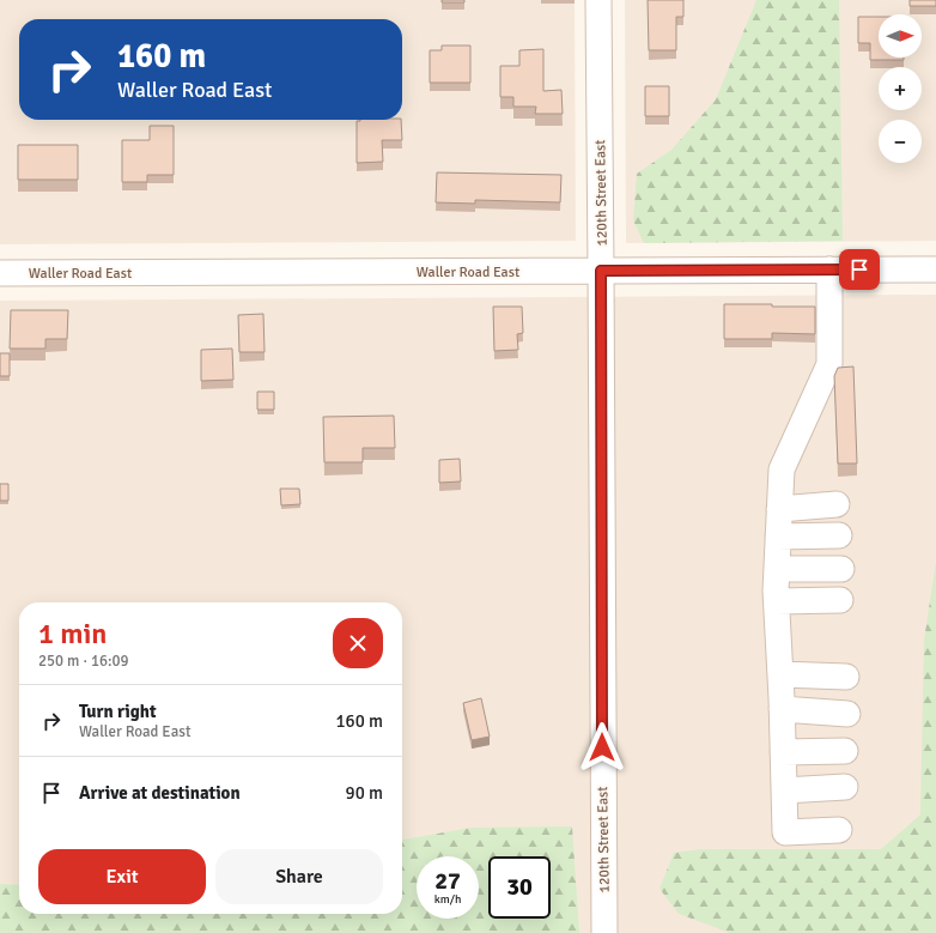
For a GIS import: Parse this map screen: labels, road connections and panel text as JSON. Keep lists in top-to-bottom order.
{
  "streets": {
    "street": ["120th Street East", "Waller Road East"]
  },
  "crossings": [
    ["120th Street East", "Waller Road East"]
  ],
  "north": "right",
  "page": {
    "map_buttons": ["+", "−"],
    "turn": ["160 m", "Waller Road East"],
    "heading": ["1 min", "250 m · 16:09"],
    "list": [
      {
        "name": "Turn right",
        "note": "Waller Road East",
        "value": "160 m"
      },
      {
        "name": "Arrive at destination",
        "value": "90 m"
      }
    ],
    "buttons": ["Exit", "Share"],
    "speed": "27 km/h",
    "limit": "30"
  }
}
